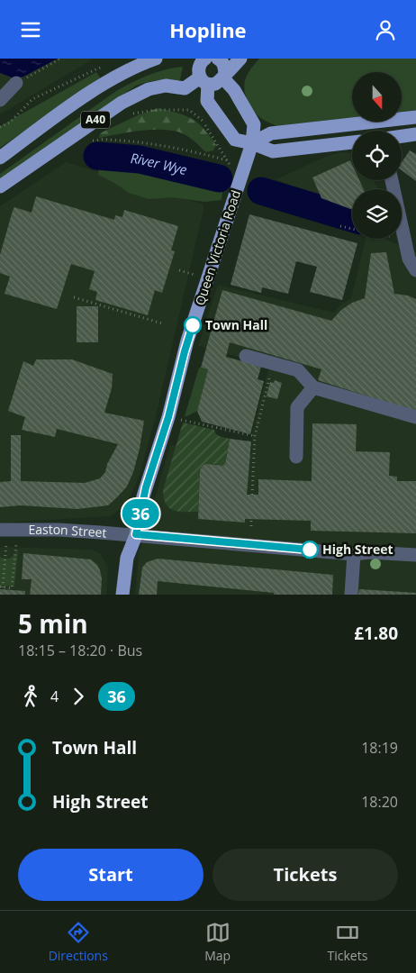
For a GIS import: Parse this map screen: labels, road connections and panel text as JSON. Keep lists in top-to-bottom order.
{
  "streets": {
    "main road": ["A40", "Queen Victoria Road"],
    "street": ["Easton Street"]
  },
  "crossings": [
    ["Queen Victoria Road", "Easton Street"]
  ],
  "water": ["River Wye"],
  "places": ["Town Hall", "High Street"],
  "lines": ["bus line 36"],
  "north": "bottom",
  "page": {
    "header": "Hopline",
    "on_map": "36",
    "heading": ["5 min", "18:15 – 18:20 · Bus", "£1.80"],
    "legs": ["4", "36"],
    "list": [
      {
        "name": "Town Hall",
        "value": "18:19"
      },
      {
        "name": "High Street",
        "value": "18:20"
      }
    ],
    "buttons": ["Start", "Tickets"],
    "tabs": ["Directions", "Map", "Tickets"]
  }
}
